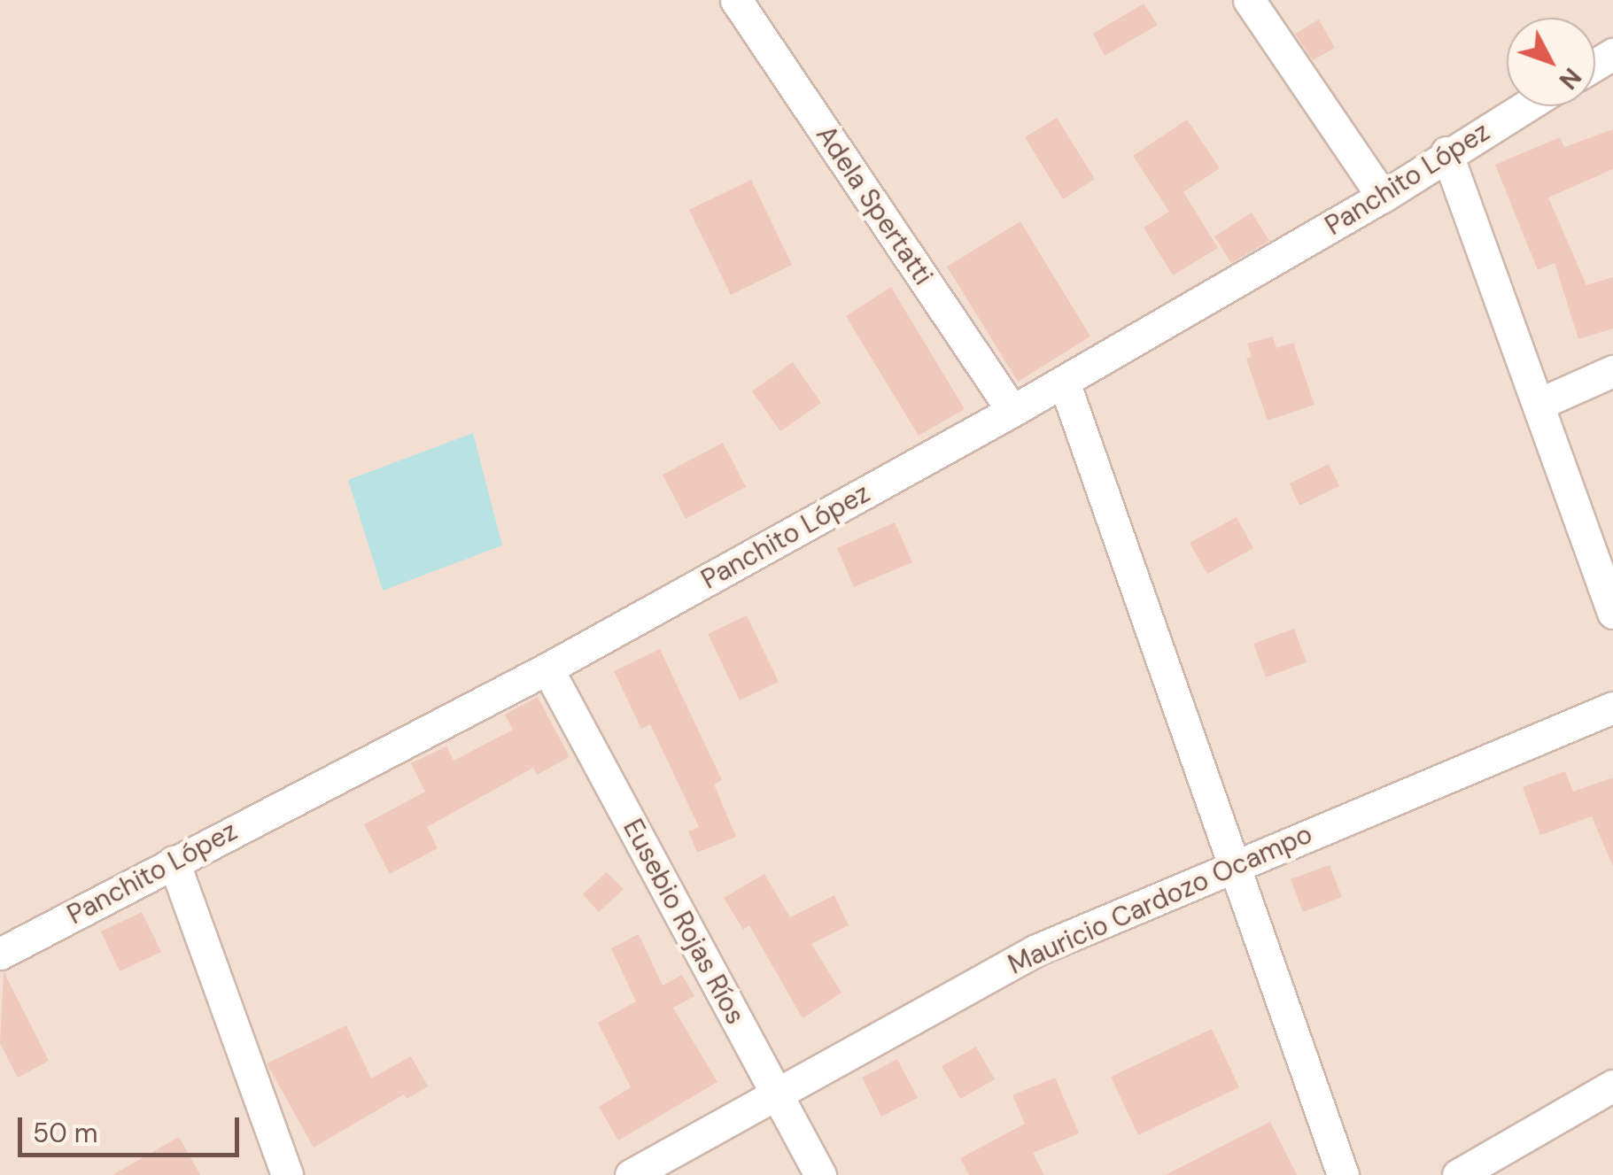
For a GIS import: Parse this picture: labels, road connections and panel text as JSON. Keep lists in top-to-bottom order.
{
  "streets": {
    "street": [
      "Panchito López",
      "Adela Spertatti",
      "Mauricio Cardozo Ocampo",
      "Eusebio Rojas Ríos"
    ]
  },
  "crossings": [
    ["Panchito López", "Adela Spertatti"],
    ["Panchito López", "Eusebio Rojas Ríos"],
    ["Mauricio Cardozo Ocampo", "Eusebio Rojas Ríos"]
  ],
  "scale_bar": "50 m",
  "north": "bottom right"
}
